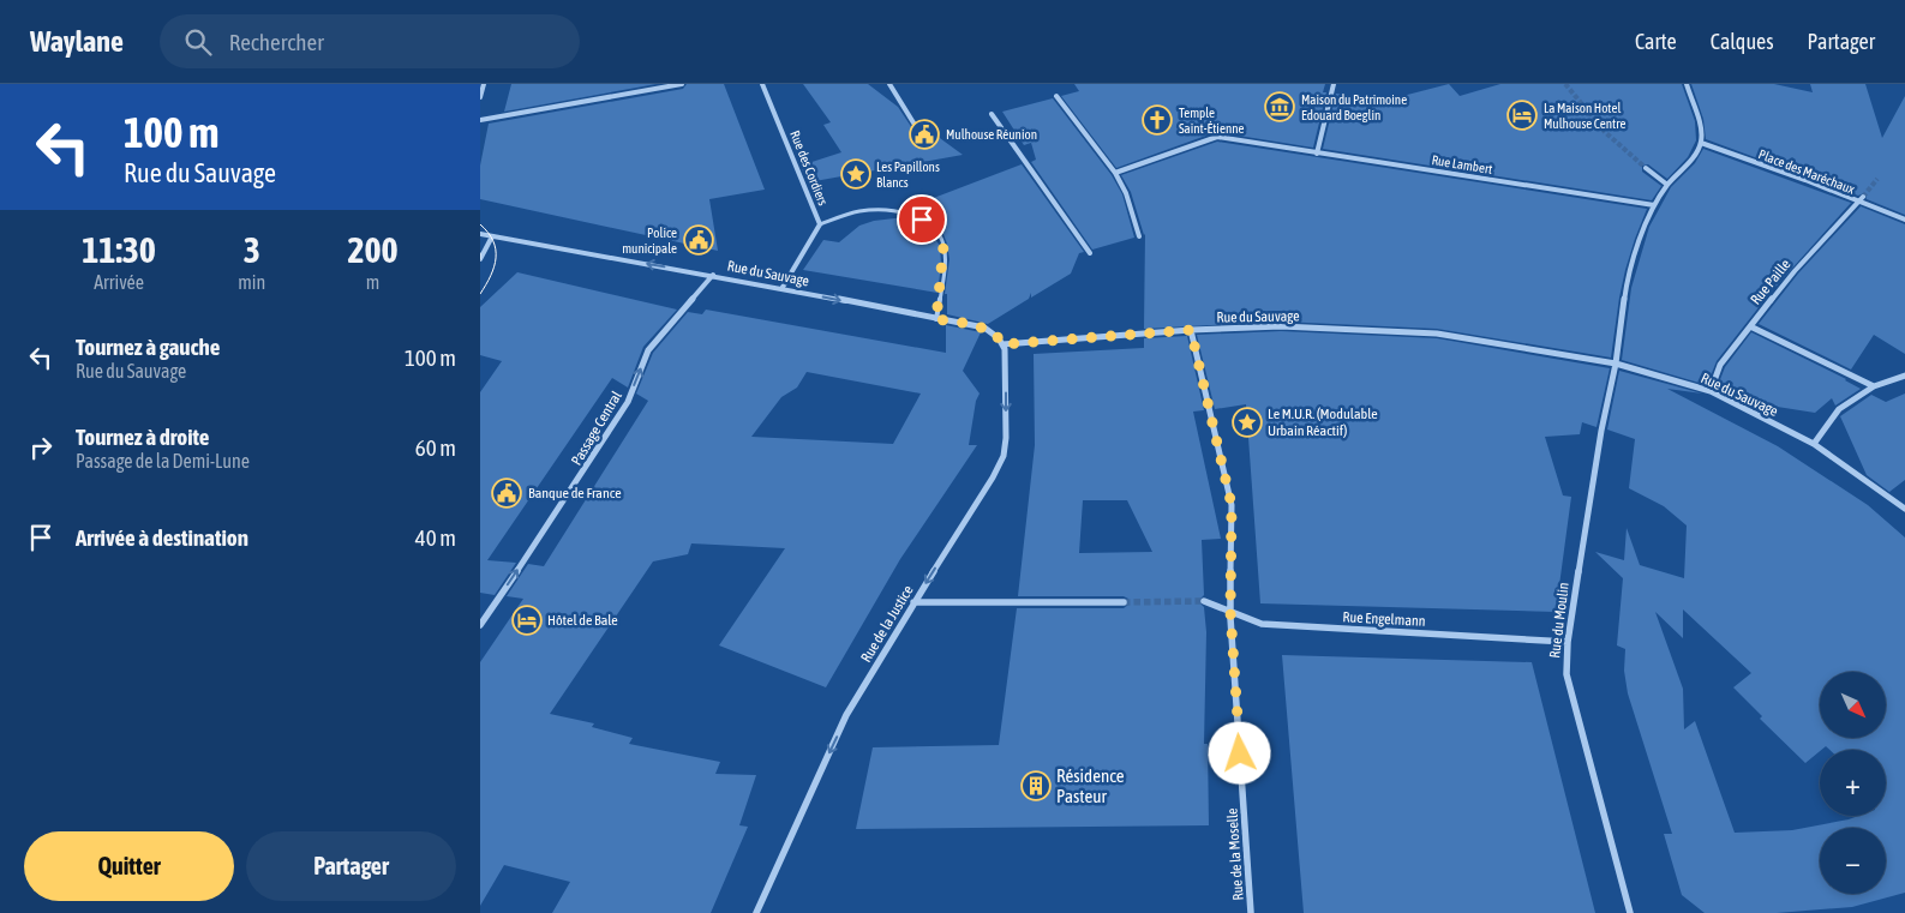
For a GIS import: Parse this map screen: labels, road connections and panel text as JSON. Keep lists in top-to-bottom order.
{
  "streets": {
    "street": [
      "Rue Lambert",
      "Rue des Cordiers",
      "Place des Maréchaux",
      "Rue du Sauvage",
      "Rue Paille",
      "Passage Central",
      "Rue Engelmann",
      "Rue du Moulin",
      "Rue de la Justice",
      "Rue de la Moselle"
    ]
  },
  "crossings": [
    ["Rue Lambert", "Rue du Moulin"],
    ["Rue des Cordiers", "Rue du Sauvage"],
    ["Place des Maréchaux", "Rue Paille"],
    ["Place des Maréchaux", "Rue du Moulin"],
    ["Rue du Sauvage", "Rue Paille"],
    ["Rue du Sauvage", "Passage Central"],
    ["Rue du Sauvage", "Rue du Moulin"],
    ["Rue du Sauvage", "Rue de la Justice"],
    ["Rue du Sauvage", "Rue de la Moselle"],
    ["Rue Engelmann", "Rue du Moulin"],
    ["Rue Engelmann", "Rue de la Moselle"]
  ],
  "one_way": ["Passage Central", "Rue de la Justice"],
  "places": {
    "museum": ["Maison du Patrimoine Edouard Boeglin"],
    "hotel": ["La Maison Hotel Mulhouse Centre", "Hôtel de Bale"],
    "church": ["Temple Saint-Étienne"],
    "public building": ["Mulhouse Réunion", "Police municipale", "Banque de France"],
    "place": ["Les Papillons Blancs", "Le M.U.R. (Modulable Urbain Réactif)"],
    "building": ["Résidence Pasteur"]
  },
  "north": "bottom right",
  "page": {
    "header": "Waylane",
    "search": "Rechercher",
    "nav": ["Carte", "Calques", "Partager"],
    "turn": ["100 m", "Rue du Sauvage"],
    "eta": [
      "11:30",
      "Arrivée",
      "3",
      "min",
      "200",
      "m"
    ],
    "list": [
      {
        "name": "Tournez à gauche",
        "note": "Rue du Sauvage",
        "value": "100 m"
      },
      {
        "name": "Tournez à droite",
        "note": "Passage de la Demi-Lune",
        "value": "60 m"
      },
      {
        "name": "Arrivée à destination",
        "value": "40 m"
      }
    ],
    "map_buttons": ["+", "−"],
    "buttons": ["Quitter", "Partager"]
  }
}
